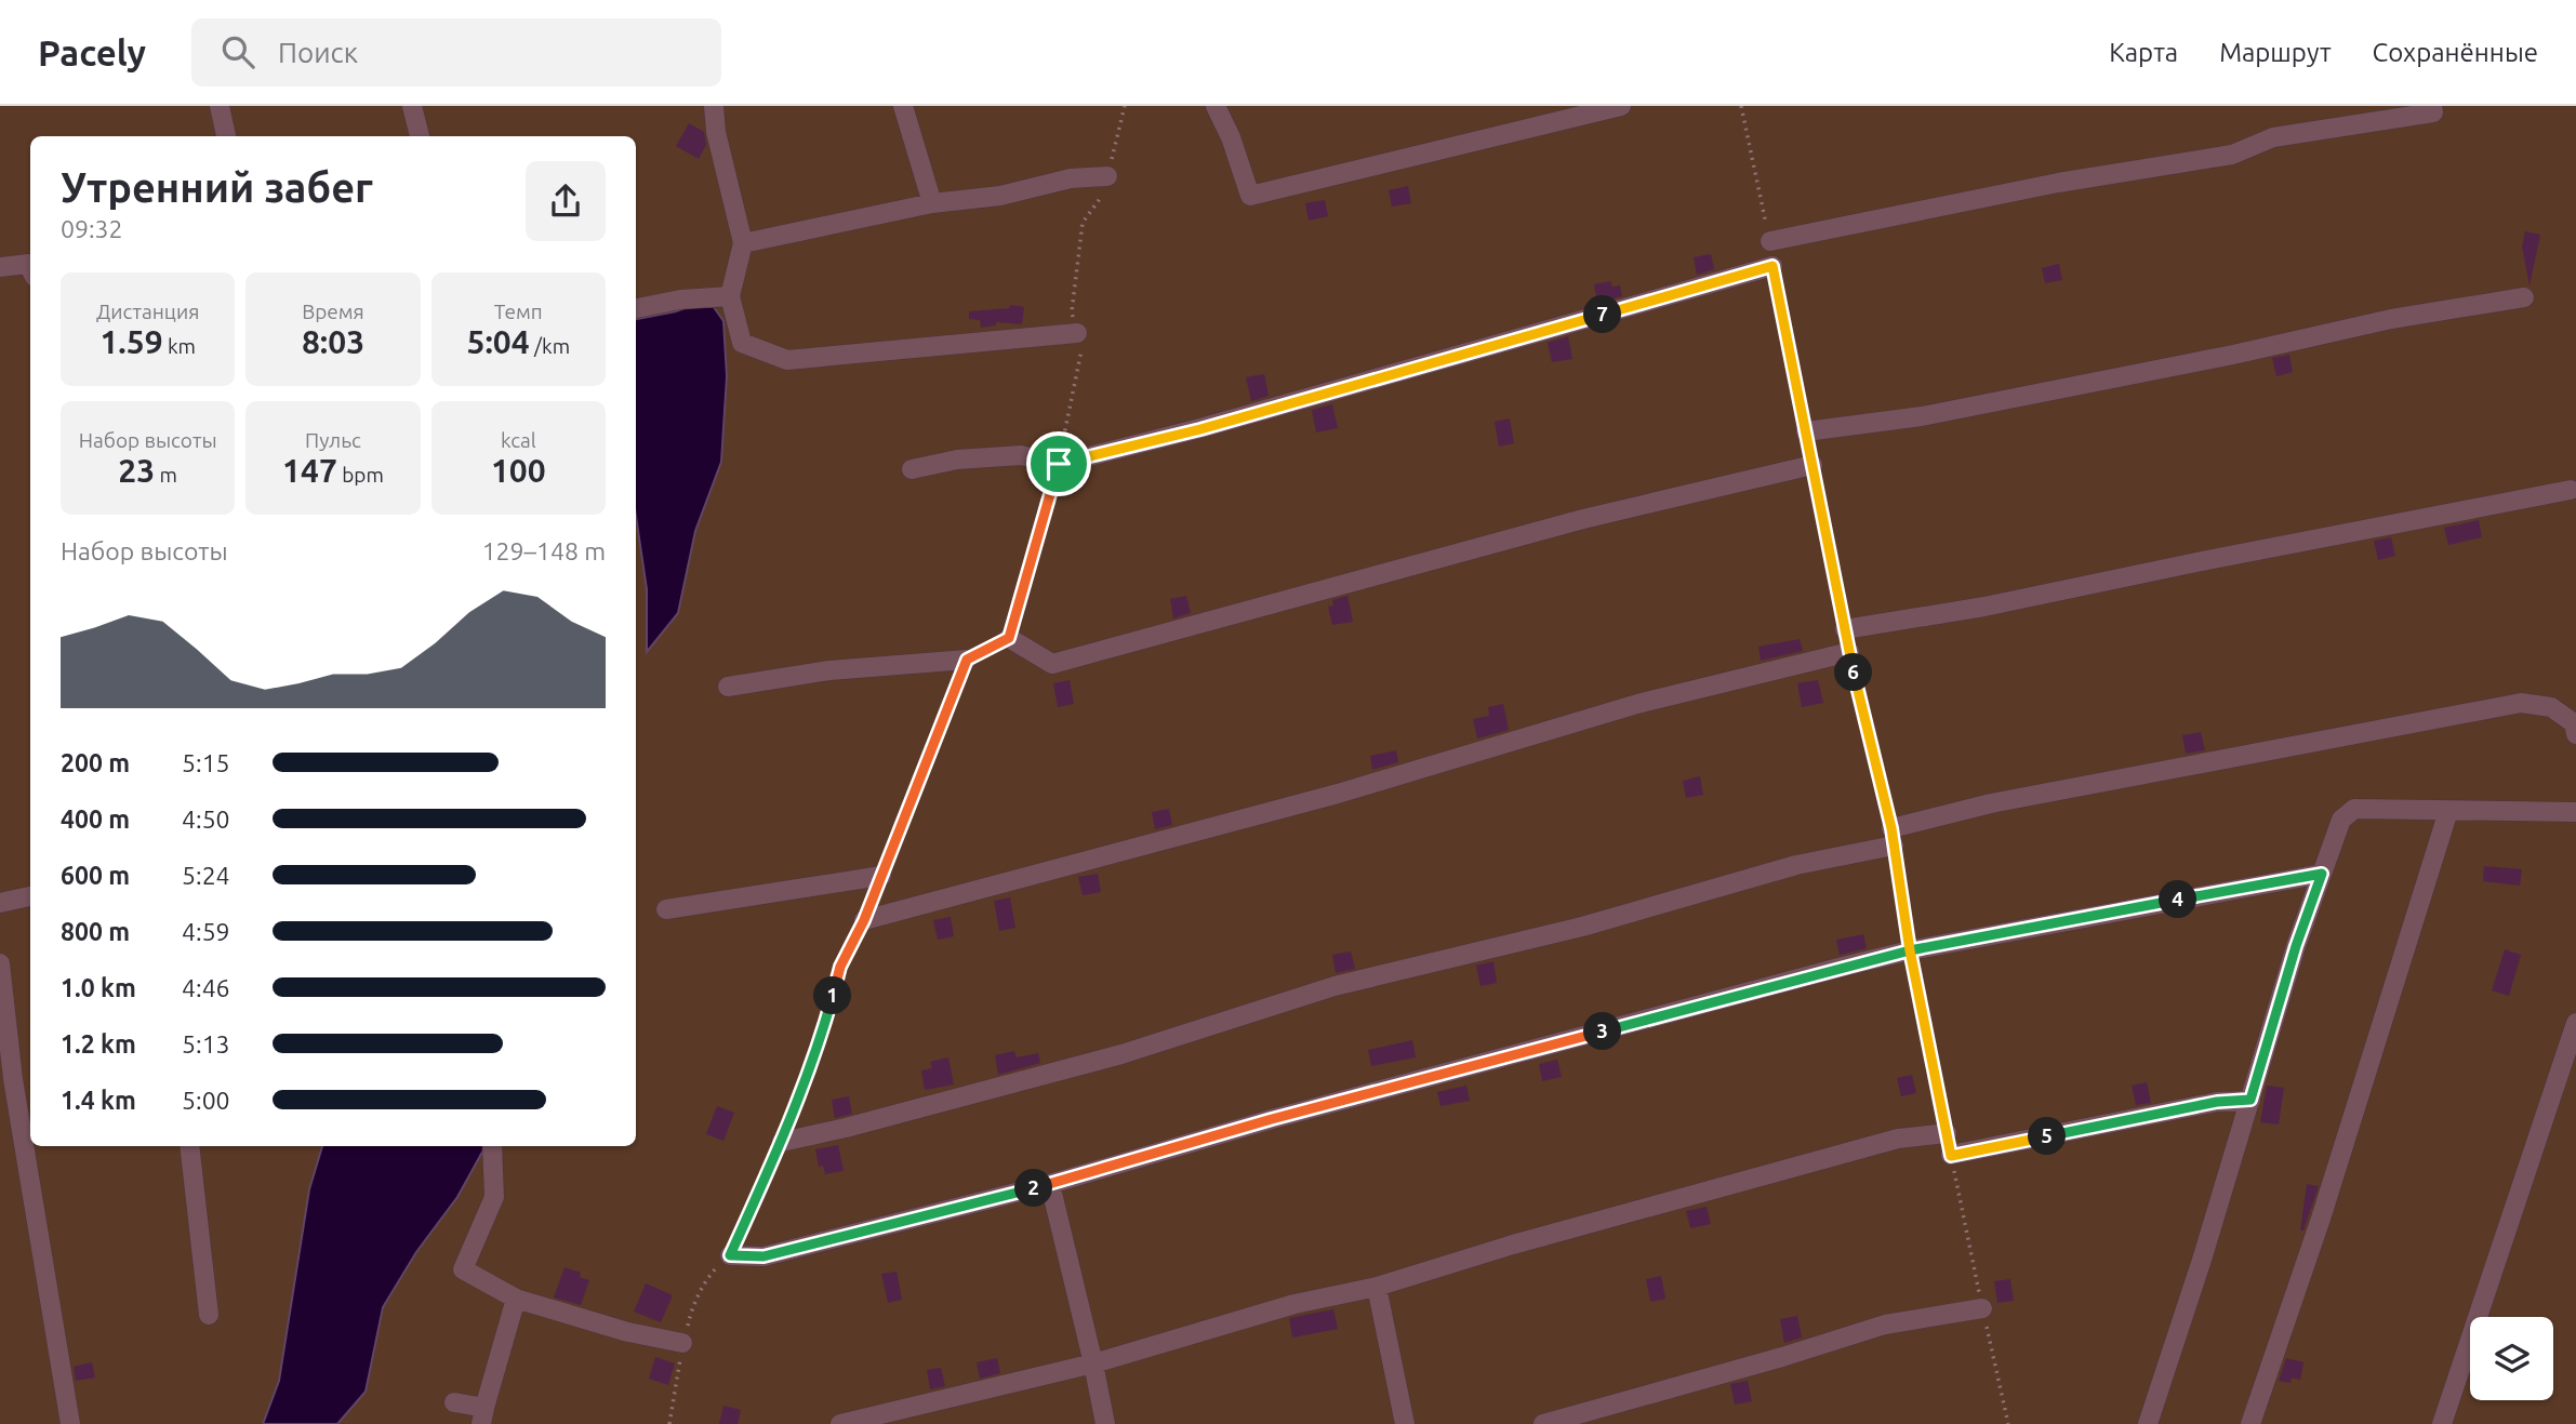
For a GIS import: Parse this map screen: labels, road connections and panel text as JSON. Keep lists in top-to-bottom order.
{
  "page": {
    "header": "Pacely",
    "search": "Поиск",
    "nav": ["Карта", "Маршрут", "Сохранённые"],
    "heading": ["Утренний забег", "09:32"],
    "stats": [
      ["Дистанция", "1.59 km"],
      ["Время", "8:03"],
      ["Темп", "5:04 /km"],
      ["Набор высоты", "23 m"],
      ["Пульс", "147 bpm"],
      ["kcal", "100"]
    ],
    "pins": [
      "7",
      "6",
      "4",
      "1",
      "3",
      "5",
      "2"
    ],
    "chart": ["Набор высоты", "129–148 m"],
    "list": [
      {
        "name": "200 m",
        "note": "5:15"
      },
      {
        "name": "400 m",
        "note": "4:50"
      },
      {
        "name": "600 m",
        "note": "5:24"
      },
      {
        "name": "800 m",
        "note": "4:59"
      },
      {
        "name": "1.0 km",
        "note": "4:46"
      },
      {
        "name": "1.2 km",
        "note": "5:13"
      },
      {
        "name": "1.4 km",
        "note": "5:00"
      }
    ]
  }
}
